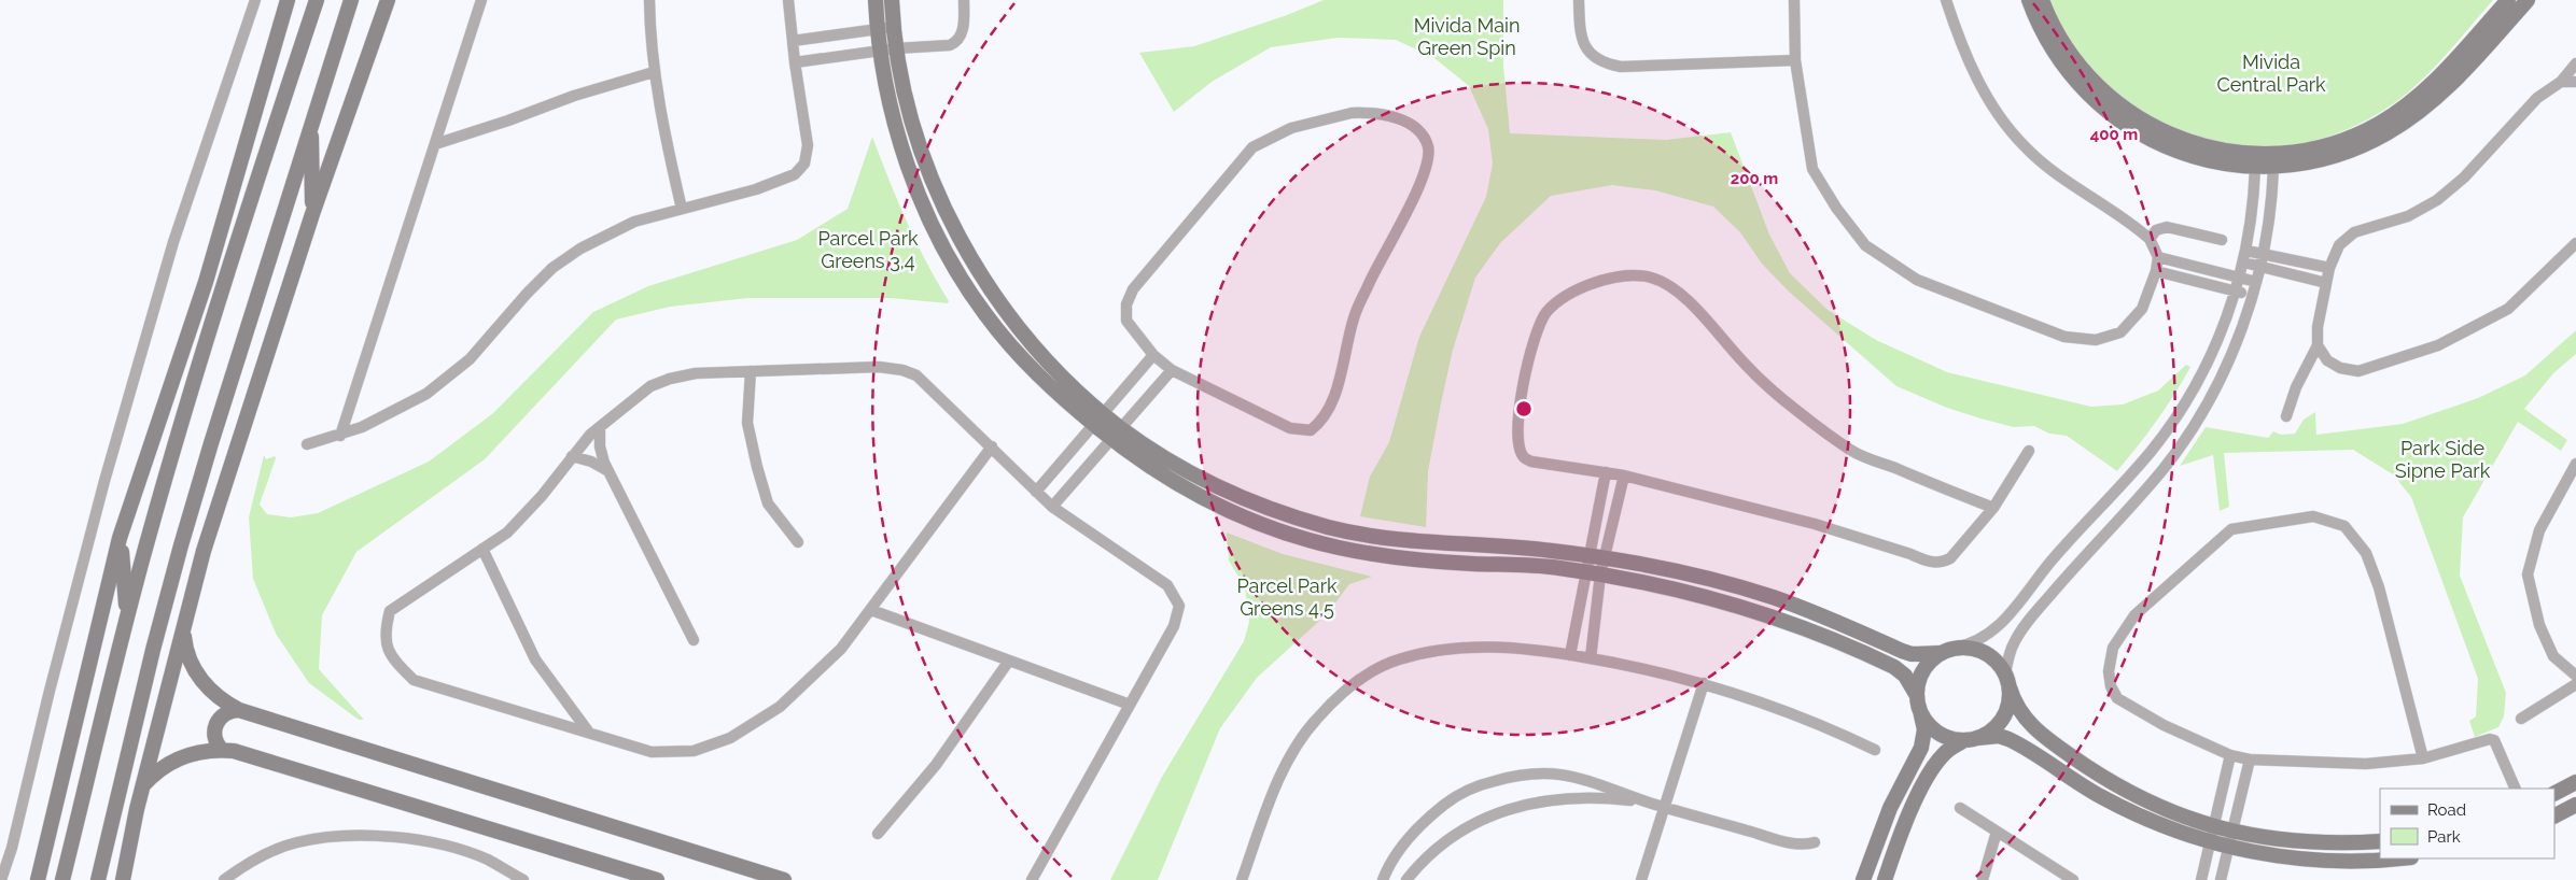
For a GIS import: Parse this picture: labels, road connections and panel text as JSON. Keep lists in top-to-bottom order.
{
  "parks": [
    "Mivida Main Green Spin",
    "Mivida Central Park",
    "Parcel Park Greens 3,4",
    "Park Side Sipne Park",
    "Parcel Park Greens 4,5"
  ],
  "legend": ["Road", "Park"],
  "rings": ["400 m", "200 m"]
}
